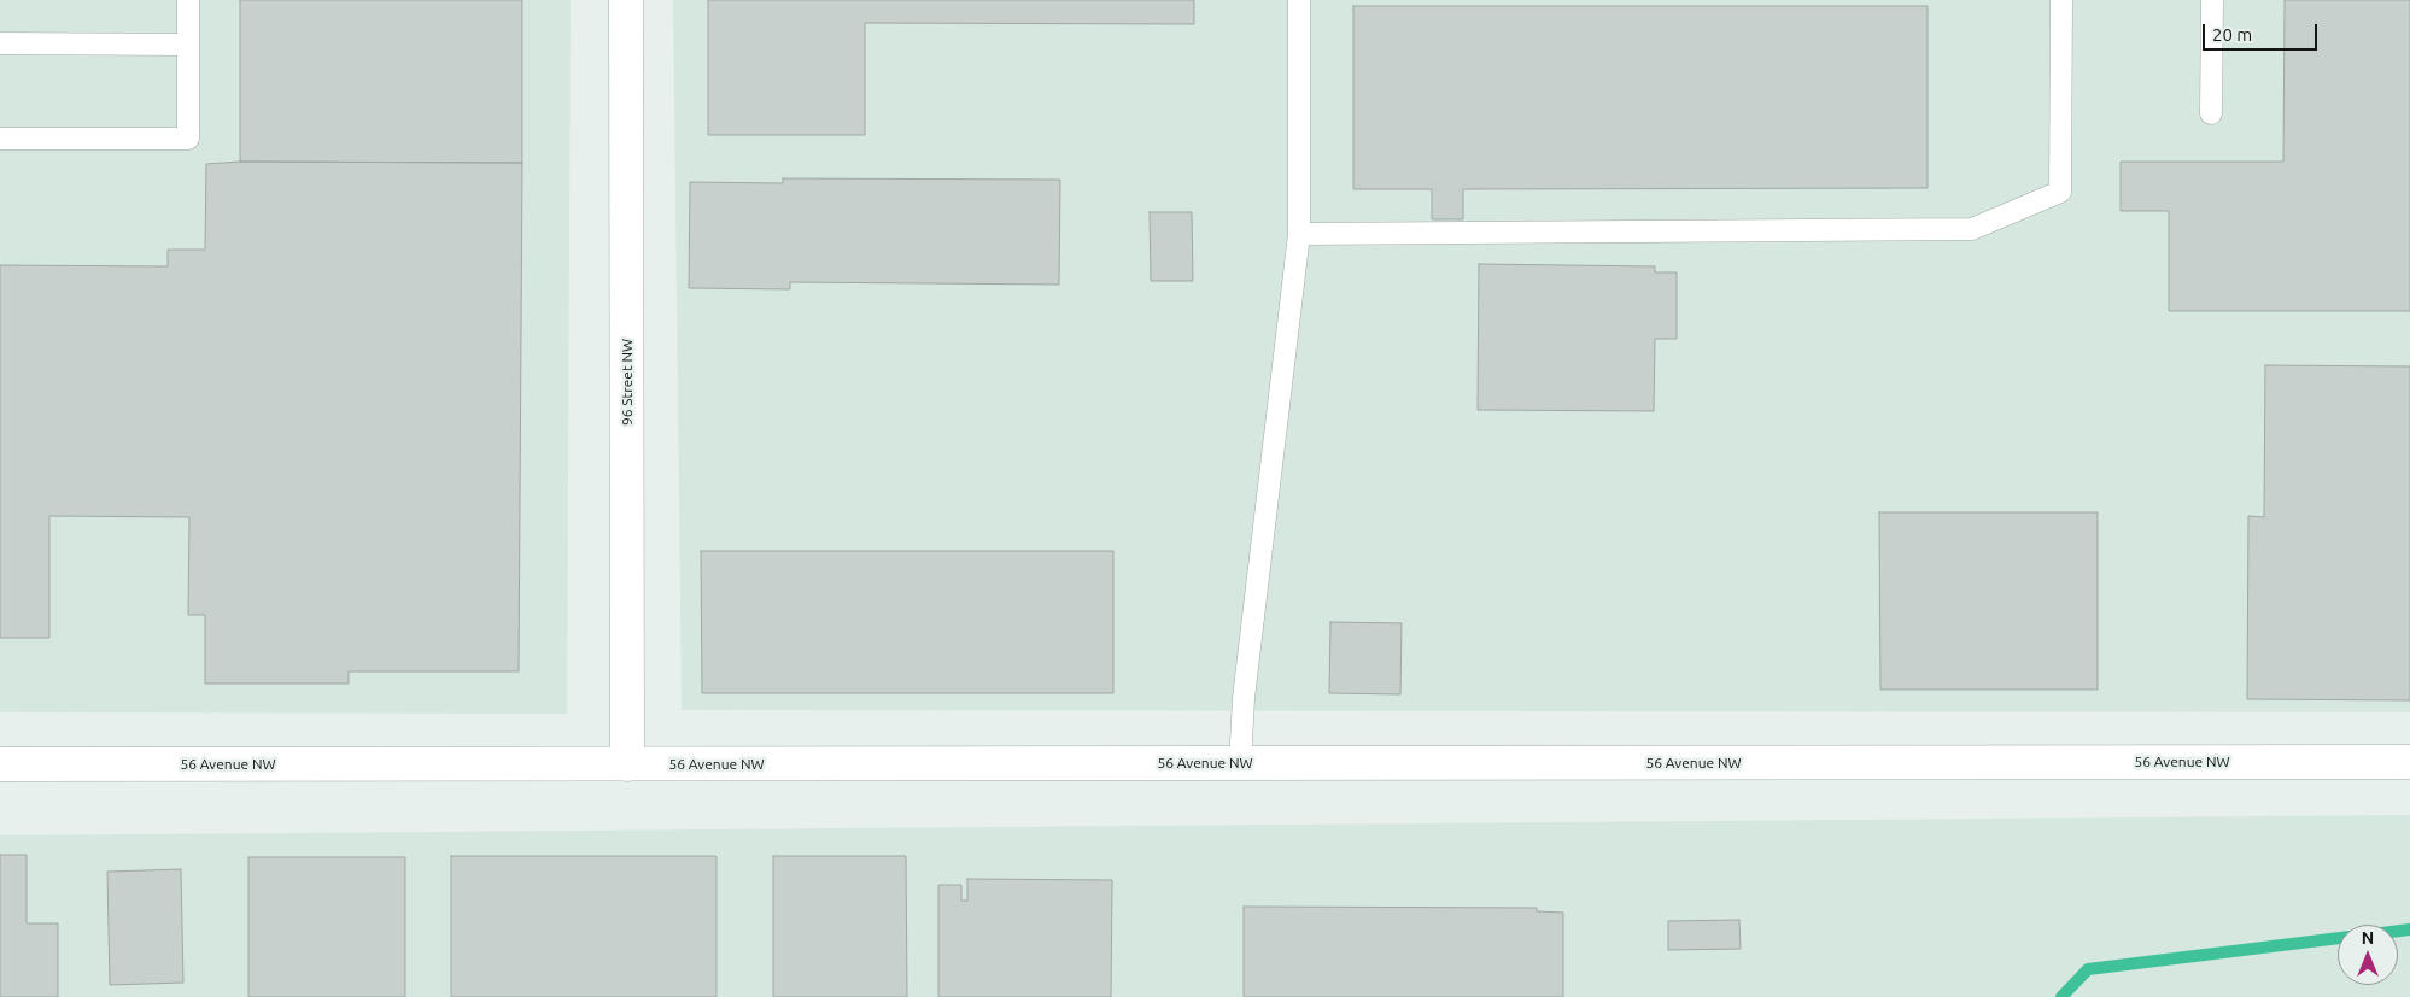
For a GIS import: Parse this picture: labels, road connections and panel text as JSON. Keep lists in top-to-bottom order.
{
  "streets": {
    "street": ["96 Street NW", "56 Avenue NW"]
  },
  "crossings": [
    ["96 Street NW", "56 Avenue NW"]
  ],
  "scale_bar": "20 m",
  "north": "top"
}
